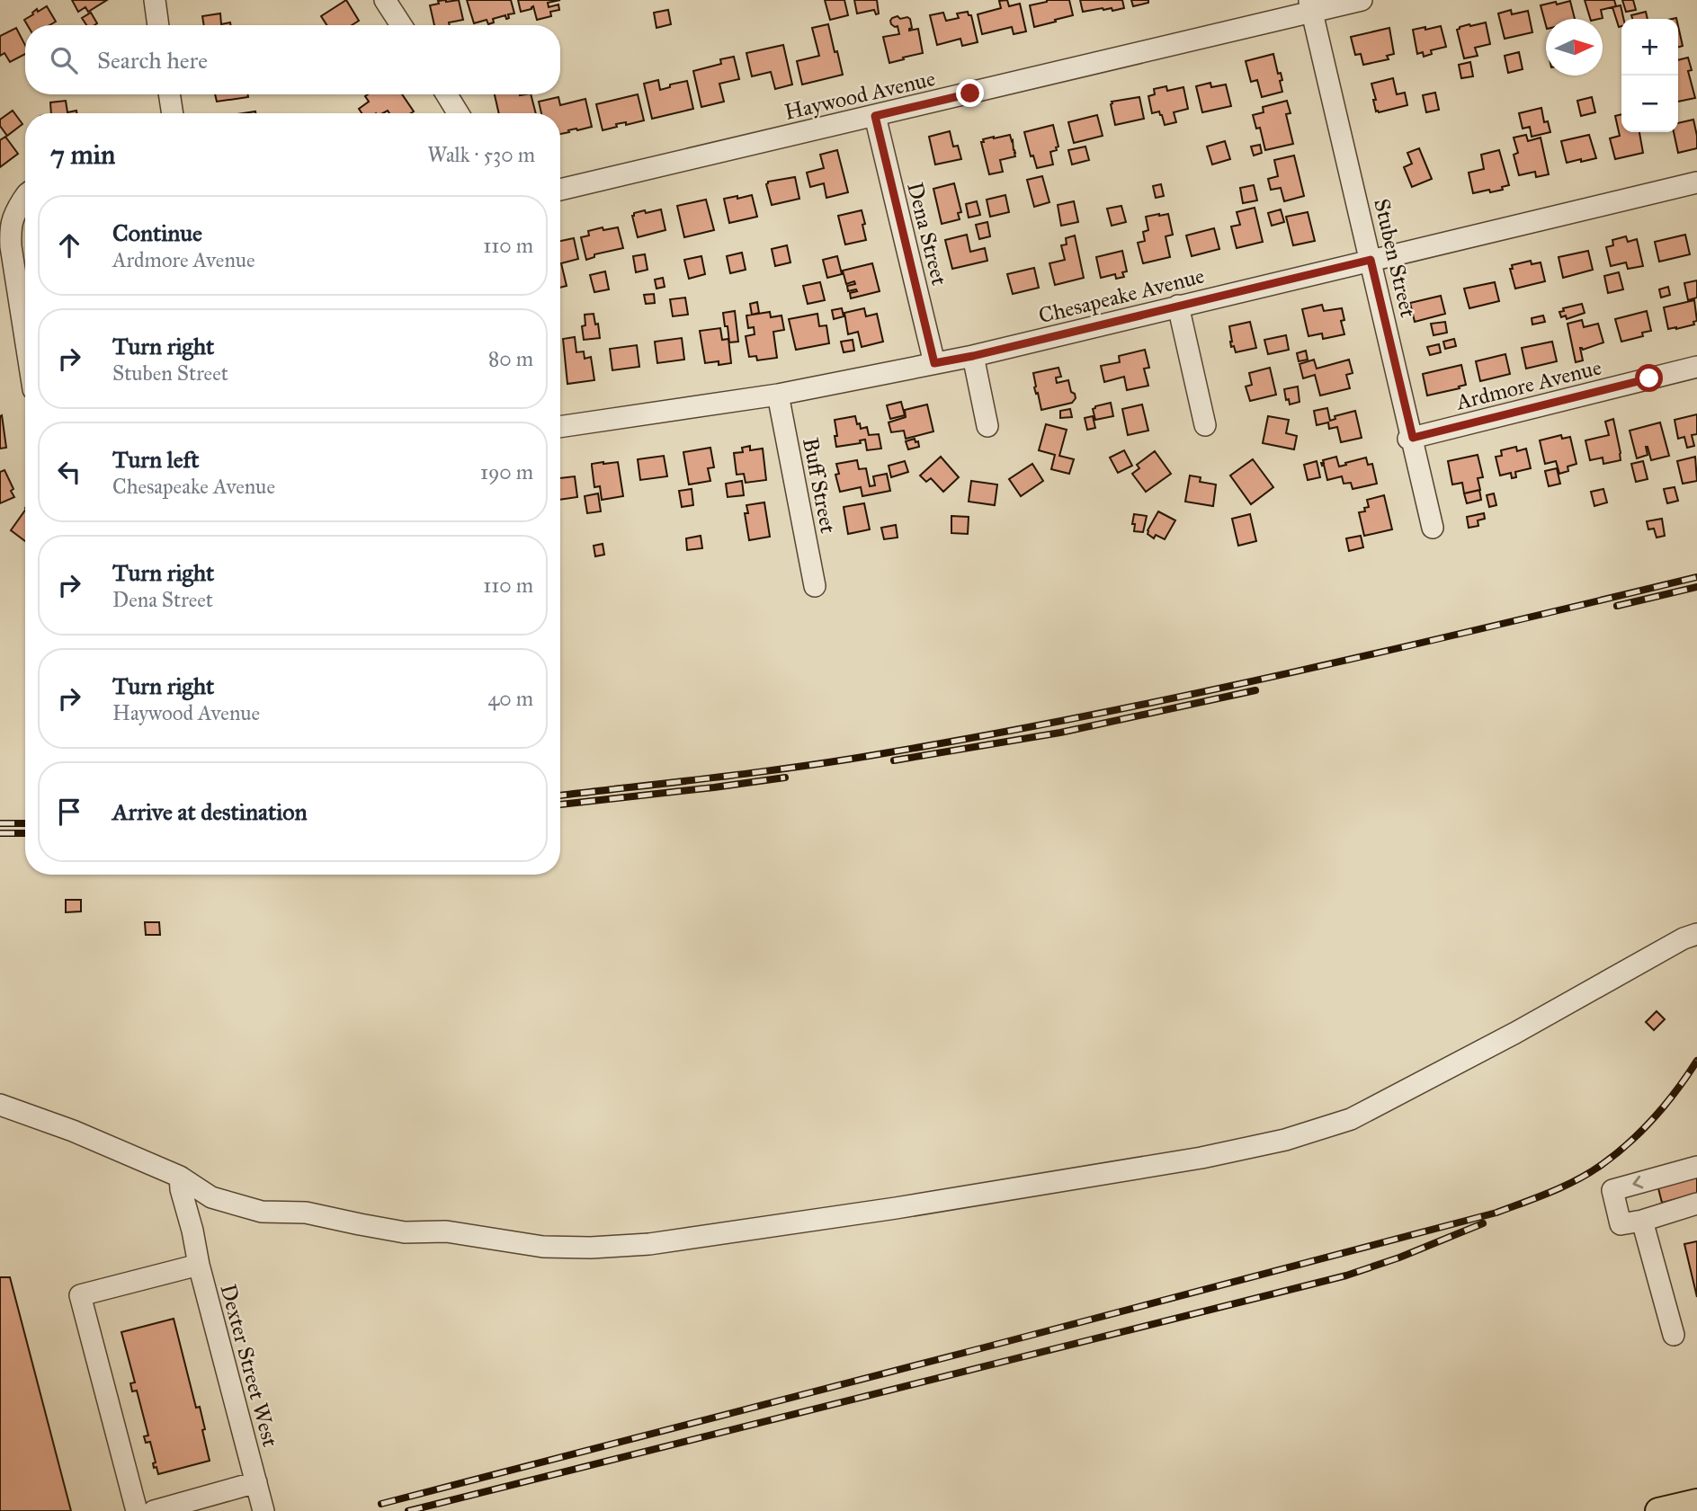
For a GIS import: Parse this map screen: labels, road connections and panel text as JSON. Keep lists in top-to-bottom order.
{
  "streets": {
    "street": [
      "Haywood Avenue",
      "Dena Street",
      "Stuben Street",
      "Chesapeake Avenue",
      "Ardmore Avenue",
      "Buff Street",
      "Dexter Street West"
    ]
  },
  "crossings": [
    ["Haywood Avenue", "Dena Street"],
    ["Haywood Avenue", "Stuben Street"],
    ["Dena Street", "Chesapeake Avenue"],
    ["Stuben Street", "Chesapeake Avenue"],
    ["Stuben Street", "Ardmore Avenue"],
    ["Chesapeake Avenue", "Buff Street"]
  ],
  "north": "right",
  "page": {
    "map_buttons": ["+", "−"],
    "search": "Search here",
    "heading": ["7 min", "Walk · 530 m"],
    "list": [
      ["Continue", "Ardmore Avenue", "110 m"],
      ["Turn right", "Stuben Street", "80 m"],
      ["Turn left", "Chesapeake Avenue", "190 m"],
      ["Turn right", "Dena Street", "110 m"],
      ["Turn right", "Haywood Avenue", "40 m"],
      "Arrive at destination"
    ]
  }
}
